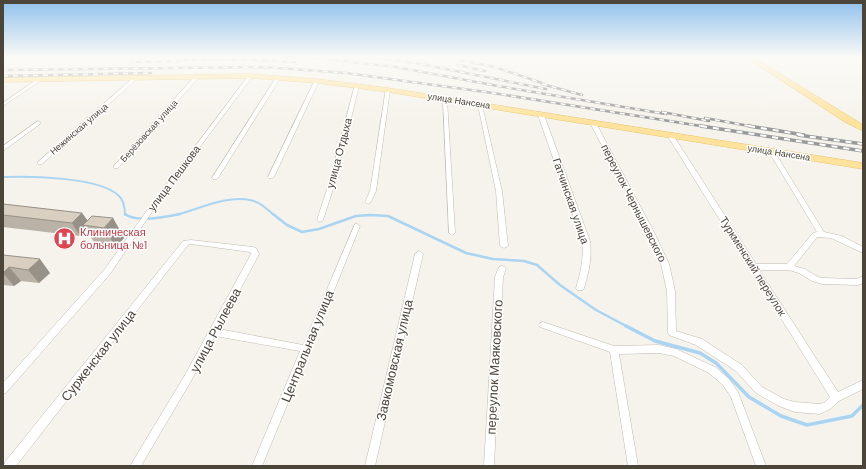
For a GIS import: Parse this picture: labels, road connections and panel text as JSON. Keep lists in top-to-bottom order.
{
  "streets": {
    "main road": ["улица Нансена"],
    "street": [
      "Нежинская улица",
      "Берёзовская улица",
      "улица Отдыха",
      "улица Пешкова",
      "Гатчинская улица",
      "переулок Чернышевского",
      "Туркменский переулок",
      "улица Рылеева",
      "Центральная улица",
      "Сурженская улица",
      "Завкомовская улица",
      "переулок Маяковского"
    ]
  },
  "crossings": [
    ["улица Нансена", "улица Отдыха"],
    ["улица Нансена", "Гатчинская улица"],
    ["улица Нансена", "переулок Чернышевского"],
    ["улица Нансена", "Туркменский переулок"],
    ["переулок Чернышевского", "Туркменский переулок"],
    ["улица Рылеева", "Сурженская улица"]
  ],
  "places": {
    "hospital": ["Клиническая больница №1"]
  }
}
